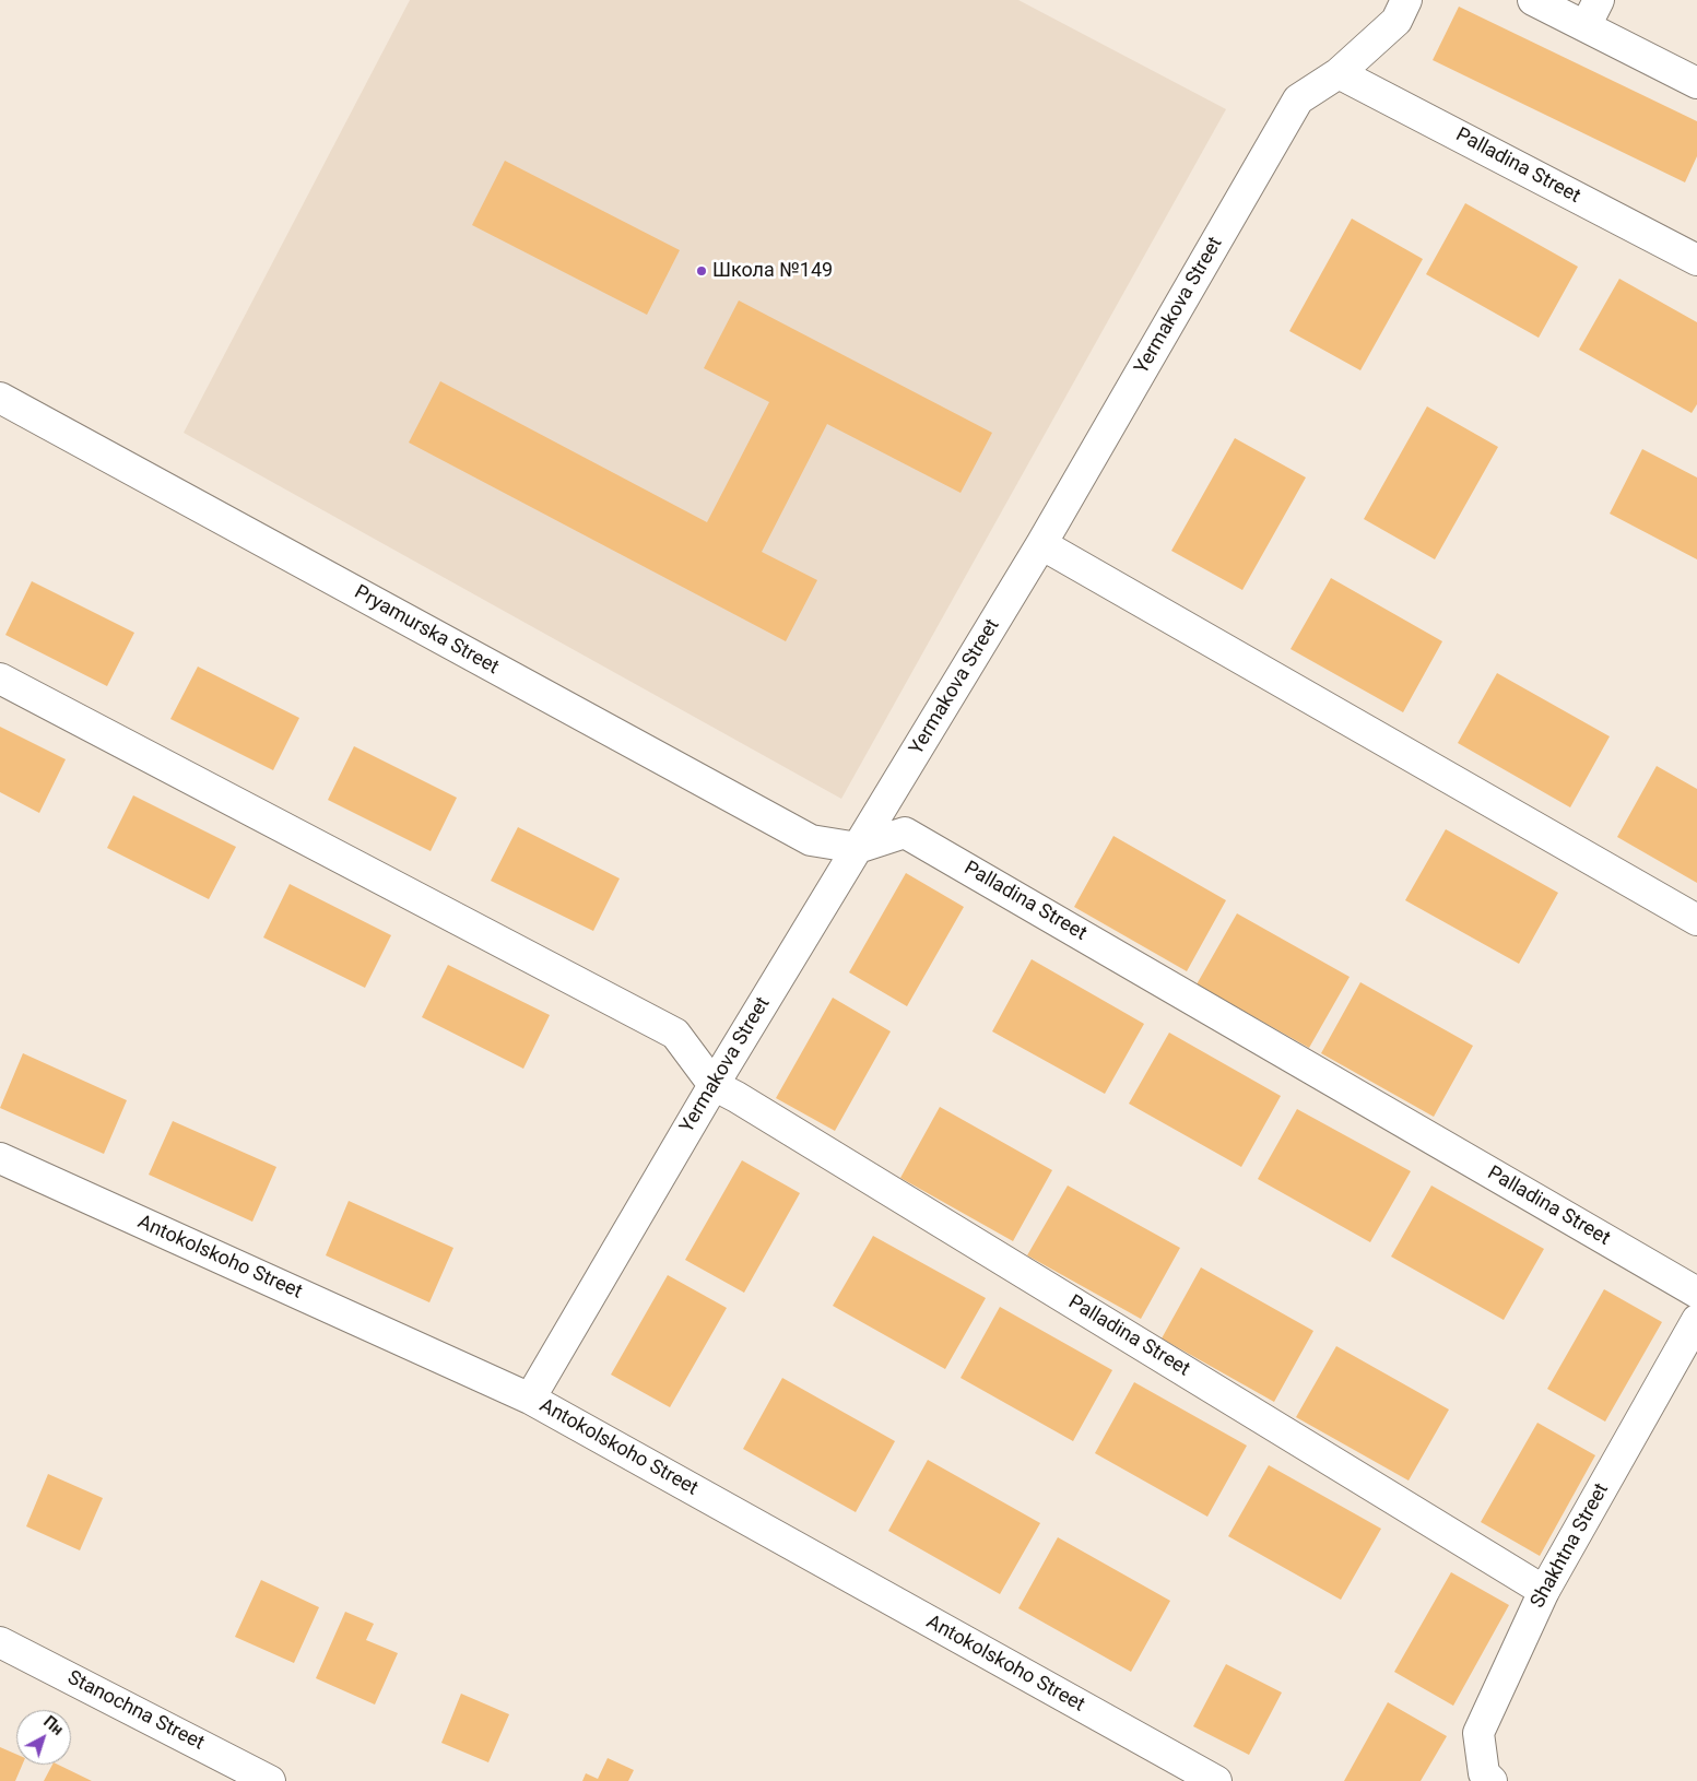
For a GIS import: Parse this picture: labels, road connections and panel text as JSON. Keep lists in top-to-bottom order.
{
  "streets": {
    "street": [
      "Palladina Street",
      "Yermakova Street",
      "Pryamurska Street",
      "Antokolskoho Street",
      "Shakhtna Street",
      "Stanochna Street"
    ]
  },
  "crossings": [
    ["Palladina Street", "Yermakova Street"],
    ["Palladina Street", "Pryamurska Street"],
    ["Palladina Street", "Shakhtna Street"],
    ["Yermakova Street", "Pryamurska Street"],
    ["Yermakova Street", "Antokolskoho Street"]
  ],
  "places": ["Школа №149"],
  "north": "top right"
}
